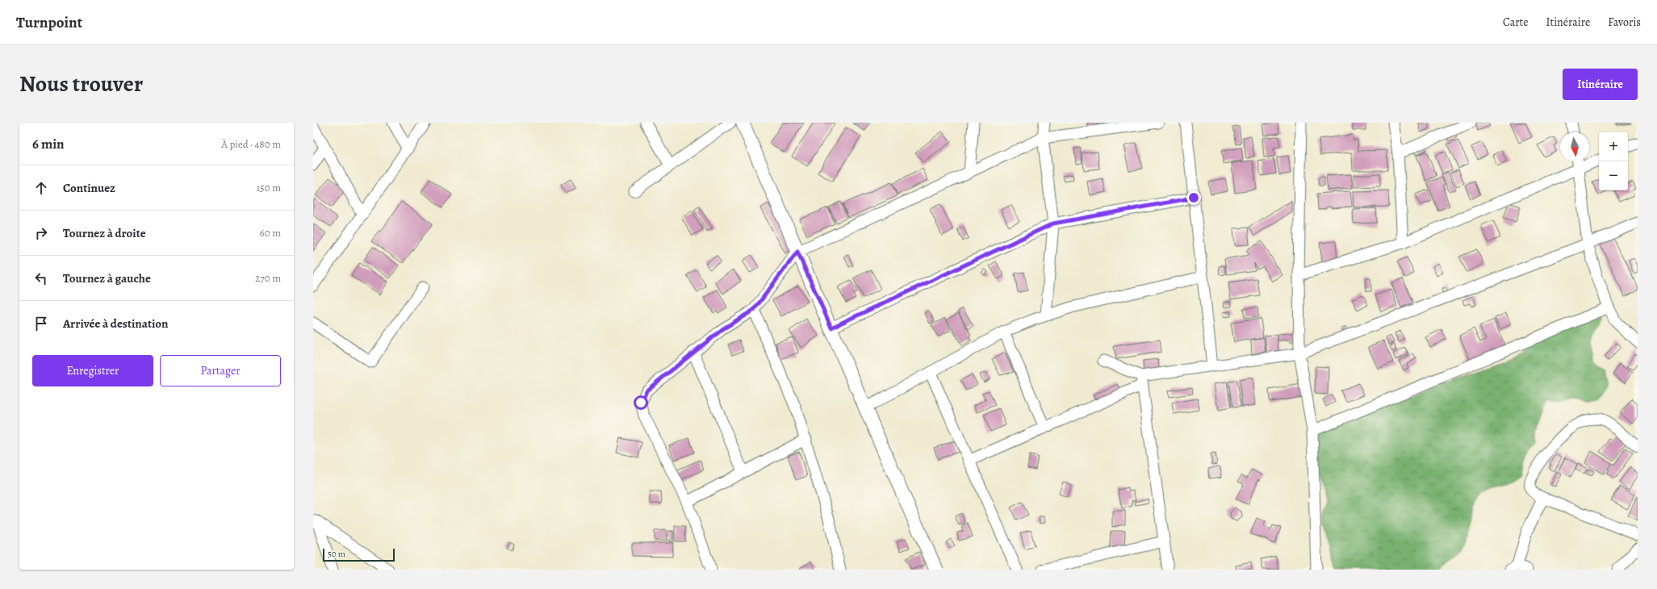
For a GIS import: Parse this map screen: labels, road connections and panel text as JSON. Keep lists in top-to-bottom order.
{
  "scale_bar": "50 m",
  "north": "bottom",
  "page": {
    "header": "Turnpoint",
    "nav": ["Carte", "Itinéraire", "Favoris"],
    "title": "Nous trouver",
    "buttons": [
      "Itinéraire",
      ["Enregistrer", "Partager"]
    ],
    "heading": ["6 min", "À pied · 480 m"],
    "map_buttons": ["+", "−"],
    "list": [
      ["Continuez", "150 m"],
      ["Tournez à droite", "60 m"],
      ["Tournez à gauche", "270 m"],
      "Arrivée à destination"
    ],
    "scale": "50 m"
  }
}
